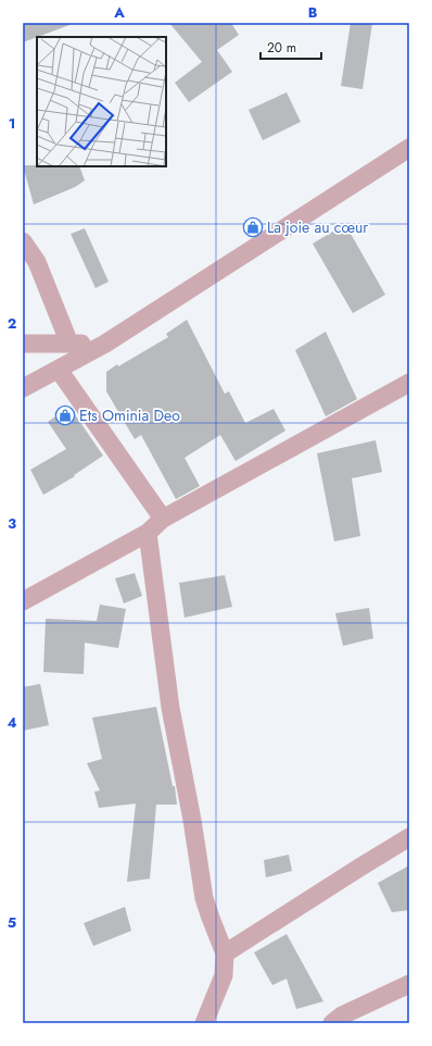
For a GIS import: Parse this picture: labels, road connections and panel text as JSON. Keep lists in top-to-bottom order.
{
  "places": {
    "shop": ["La joie au cœur", "Ets Ominia Deo"]
  },
  "scale_bar": "20 m",
  "grid": {
    "columns": ["A", "B"],
    "rows": [
      "1",
      "2",
      "3",
      "4",
      "5"
    ]
  }
}
